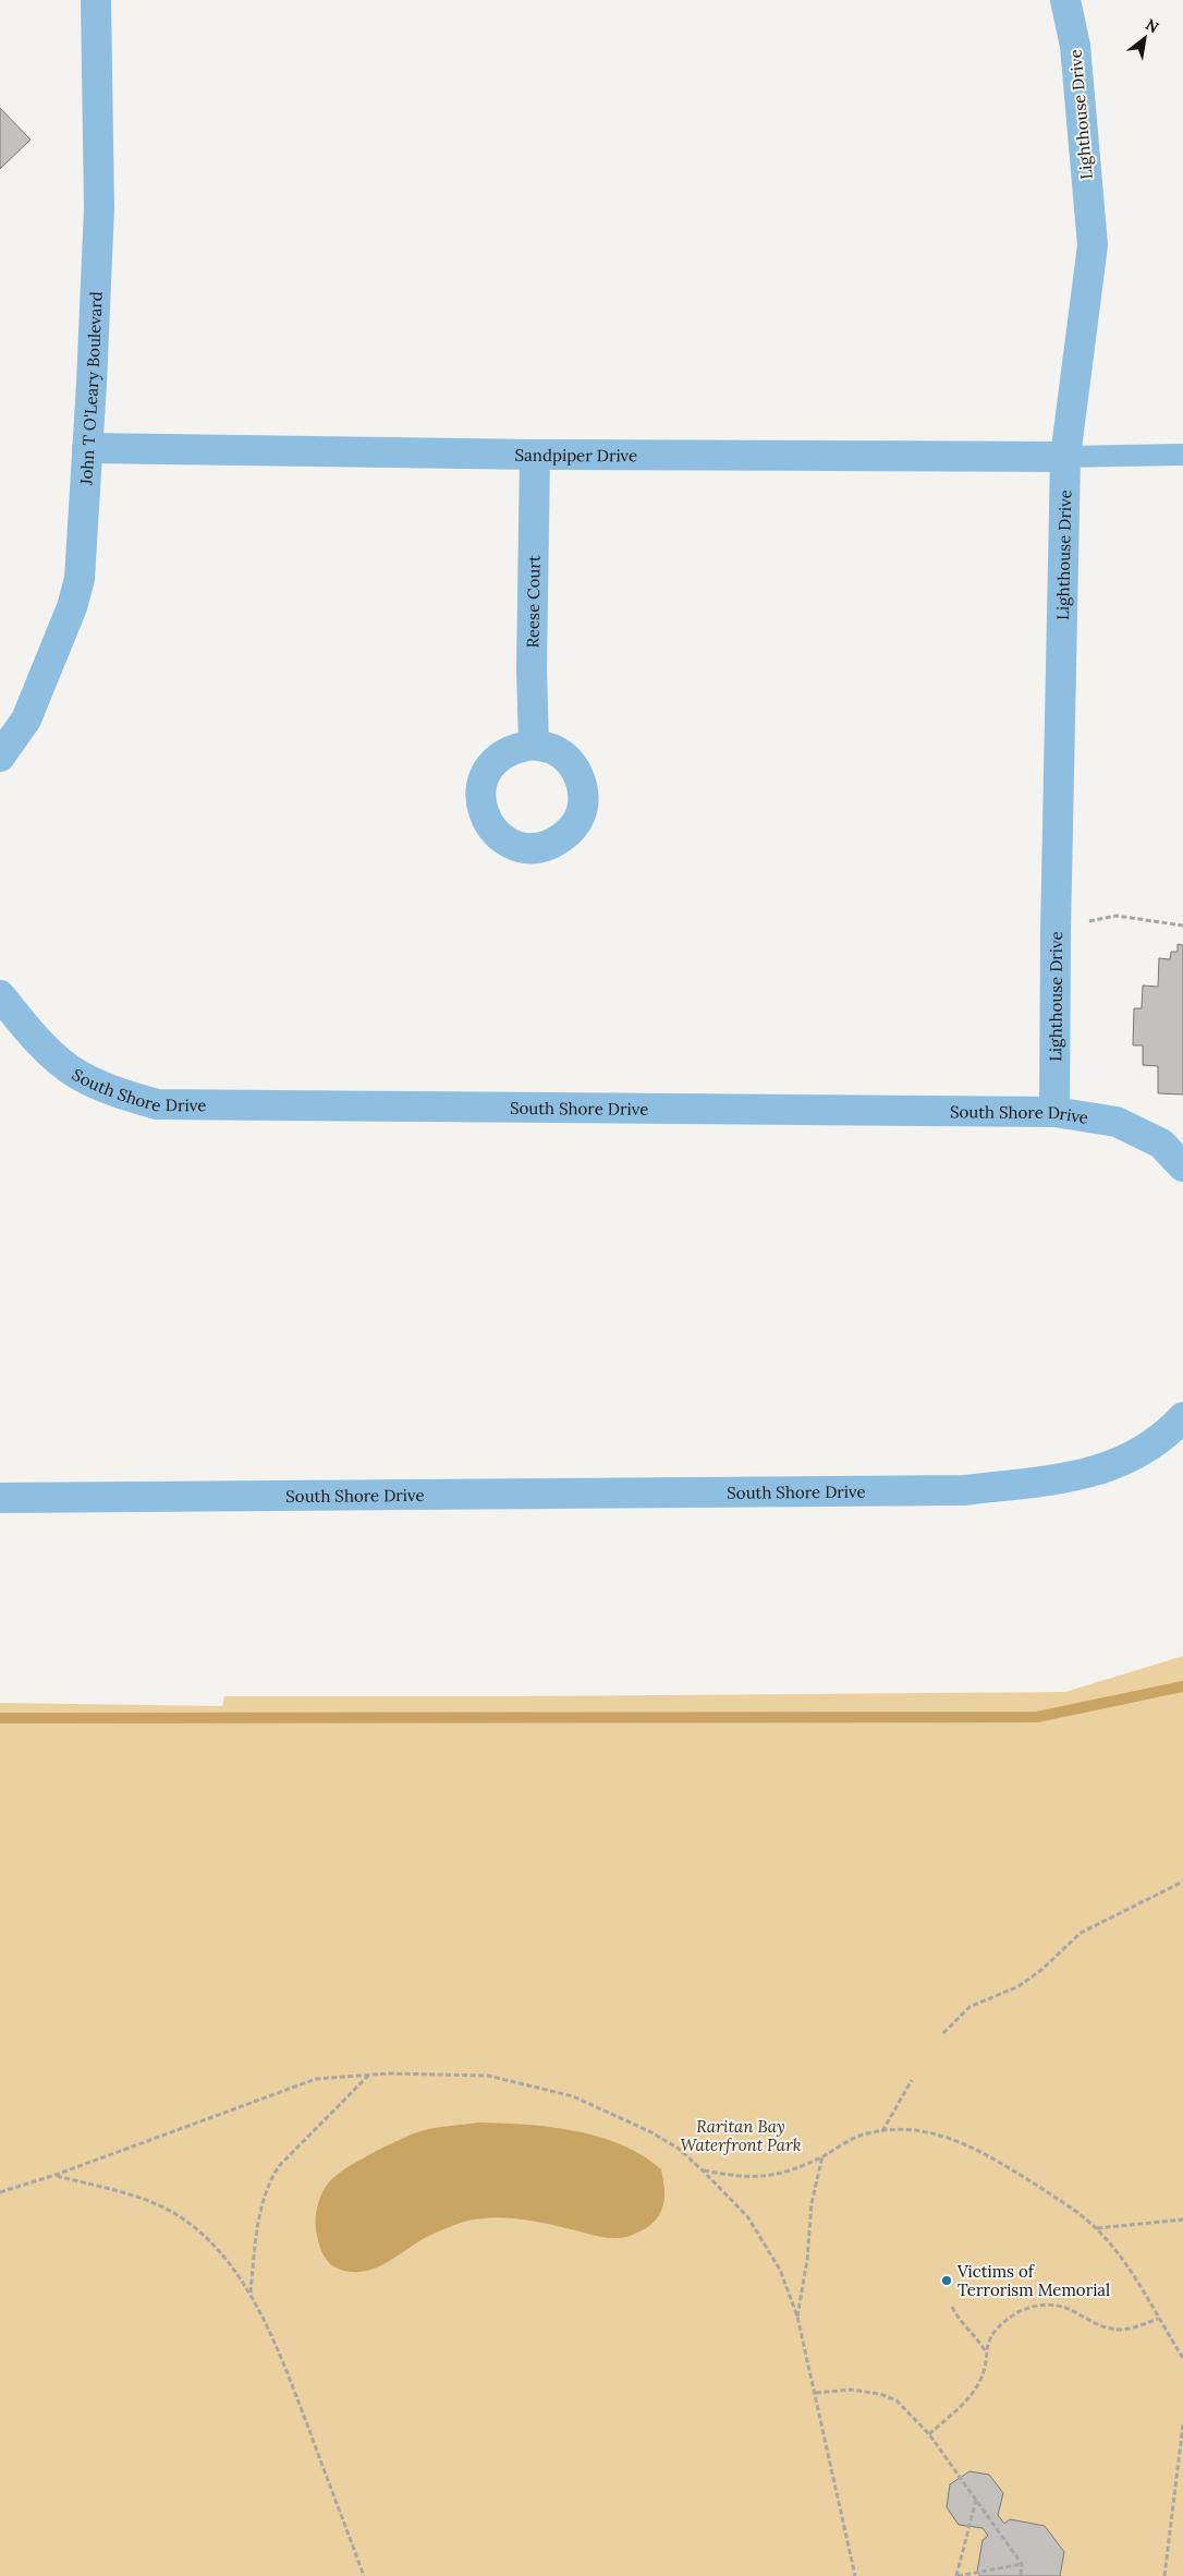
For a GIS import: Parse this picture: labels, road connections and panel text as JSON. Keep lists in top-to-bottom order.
{
  "streets": {
    "street": [
      "Lighthouse Drive",
      "John T O'Leary Boulevard",
      "Sandpiper Drive",
      "Reese Court",
      "South Shore Drive"
    ]
  },
  "crossings": [
    ["Lighthouse Drive", "Sandpiper Drive"],
    ["Lighthouse Drive", "South Shore Drive"],
    ["John T O'Leary Boulevard", "Sandpiper Drive"],
    ["Sandpiper Drive", "Reese Court"]
  ],
  "parks": ["Raritan Bay Waterfront Park"],
  "places": ["Victims of Terrorism Memorial"],
  "north": "top right"
}
